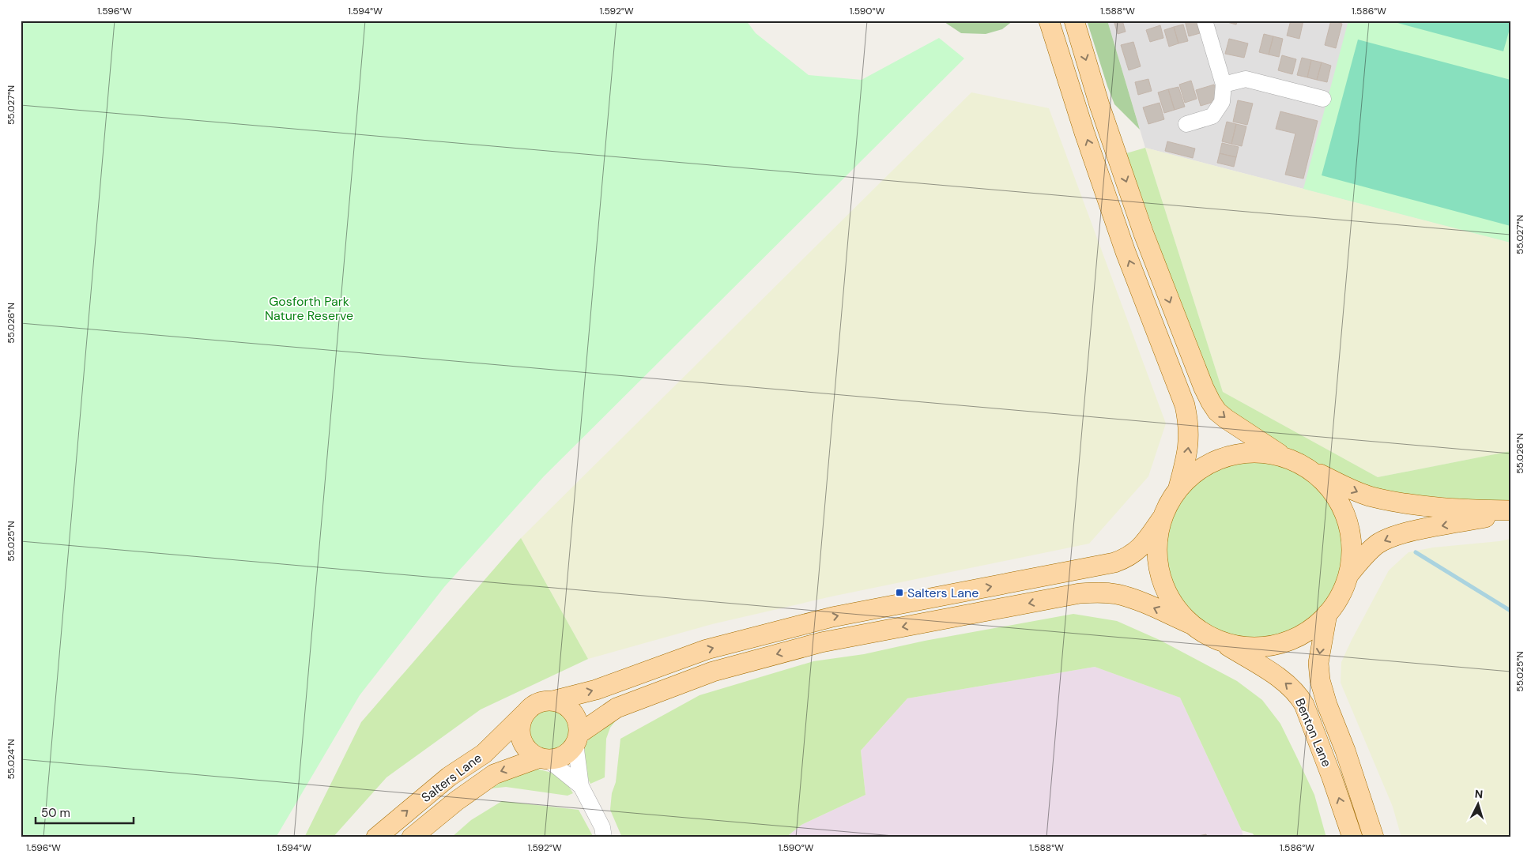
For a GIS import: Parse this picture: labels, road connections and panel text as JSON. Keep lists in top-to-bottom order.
{
  "streets": {
    "main road": ["Benton Lane", "Salters Lane"]
  },
  "parks": ["Gosforth Park Nature Reserve"],
  "places": {
    "transit": ["Salters Lane"]
  },
  "scale_bar": "50 m",
  "north": "top",
  "coordinates": [
    "1.596°W",
    "1.594°W",
    "1.592°W",
    "1.590°W",
    "1.588°W",
    "1.586°W",
    "55.027°N",
    "55.026°N",
    "55.025°N",
    "55.024°N"
  ]
}
